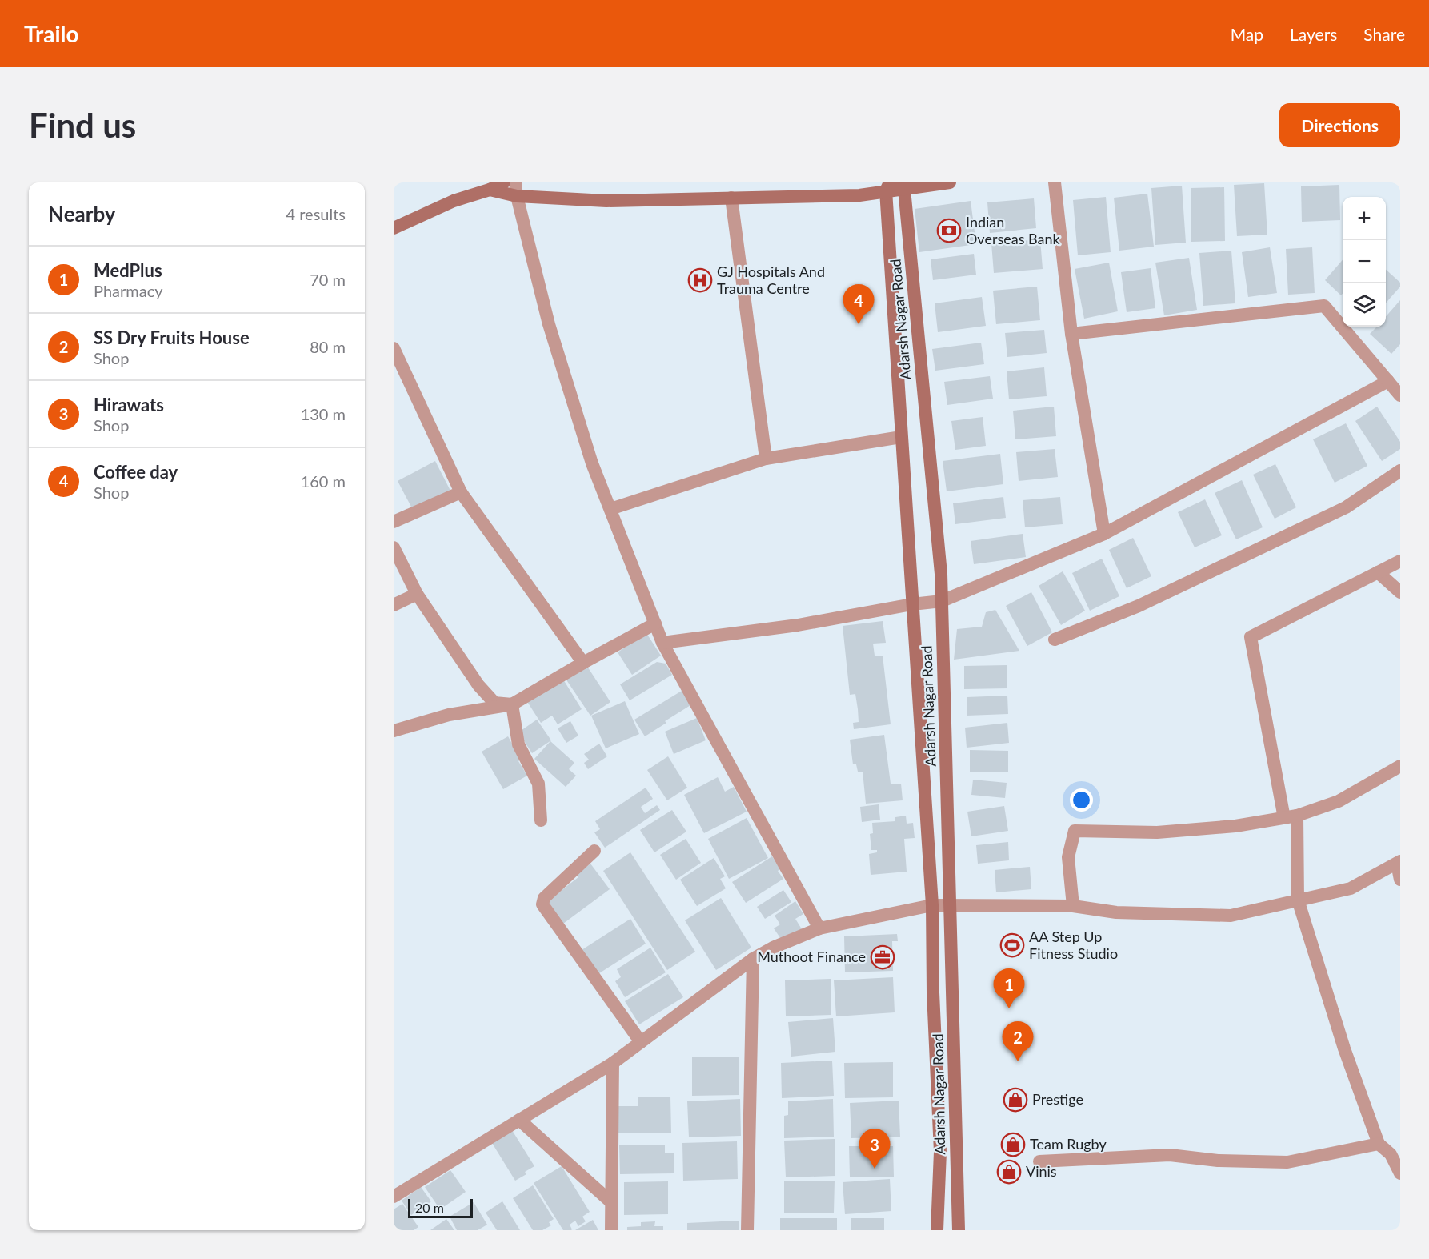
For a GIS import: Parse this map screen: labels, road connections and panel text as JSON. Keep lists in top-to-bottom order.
{
  "streets": {
    "main road": ["Adarsh Nagar Road"]
  },
  "places": {
    "bank": ["Indian Overseas Bank"],
    "hospital": ["GJ Hospitals And Trauma Centre"],
    "sports": ["AA Step Up Fitness Studio"],
    "office": ["Muthoot Finance"],
    "shop": ["Prestige", "Team Rugby", "Vinis"]
  },
  "scale_bar": "20 m",
  "page": {
    "header": "Trailo",
    "nav": ["Map", "Layers", "Share"],
    "buttons": "Directions",
    "title": "Find us",
    "heading": ["Nearby", "4 results"],
    "map_buttons": ["+", "−"],
    "list": [
      {
        "mark": "1",
        "name": "MedPlus",
        "note": "Pharmacy",
        "value": "70 m"
      },
      {
        "mark": "2",
        "name": "SS Dry Fruits House",
        "note": "Shop",
        "value": "80 m"
      },
      {
        "mark": "3",
        "name": "Hirawats",
        "note": "Shop",
        "value": "130 m"
      },
      {
        "mark": "4",
        "name": "Coffee day",
        "note": "Shop",
        "value": "160 m"
      }
    ],
    "pins": [
      "4",
      "1",
      "2",
      "3"
    ],
    "scale": "20 m"
  }
}
